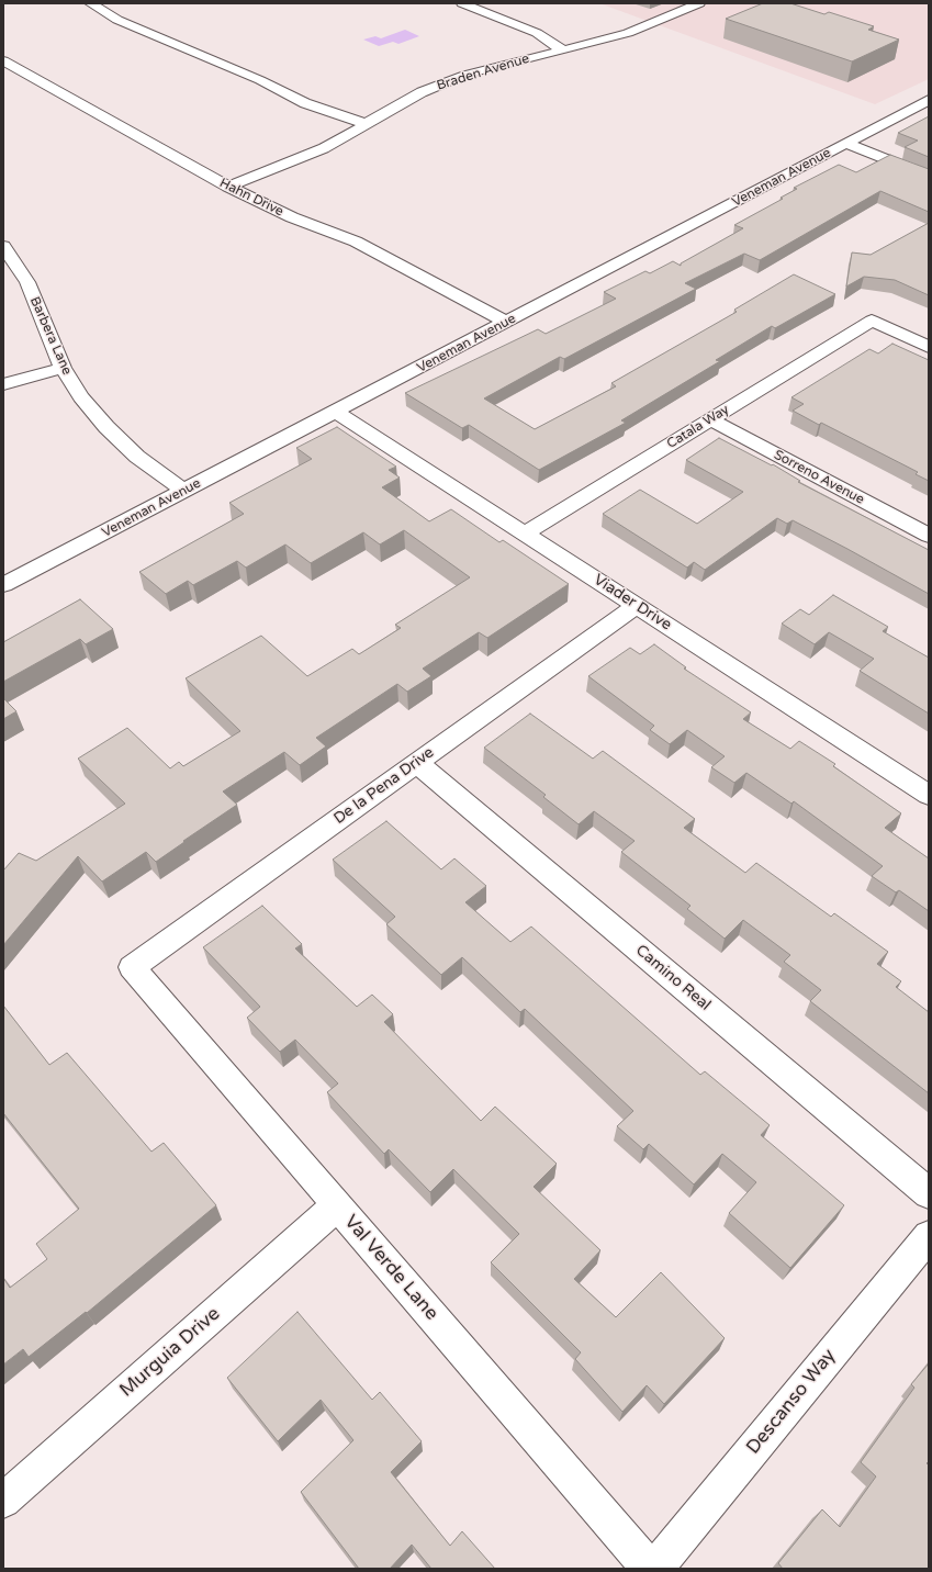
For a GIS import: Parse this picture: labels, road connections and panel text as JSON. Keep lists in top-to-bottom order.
{
  "streets": {
    "street": [
      "Braden Avenue",
      "Veneman Avenue",
      "Hahn Drive",
      "Barbera Lane",
      "Catala Way",
      "Sorreno Avenue",
      "Viader Drive",
      "De la Pena Drive",
      "Camino Real",
      "Val Verde Lane",
      "Murguia Drive",
      "Descanso Way"
    ]
  },
  "crossings": [
    ["Braden Avenue", "Hahn Drive"],
    ["Veneman Avenue", "Hahn Drive"],
    ["Veneman Avenue", "Barbera Lane"],
    ["Veneman Avenue", "Viader Drive"],
    ["Catala Way", "Sorreno Avenue"],
    ["Catala Way", "Viader Drive"],
    ["Viader Drive", "De la Pena Drive"],
    ["De la Pena Drive", "Camino Real"],
    ["De la Pena Drive", "Val Verde Lane"],
    ["Val Verde Lane", "Murguia Drive"]
  ]
}
